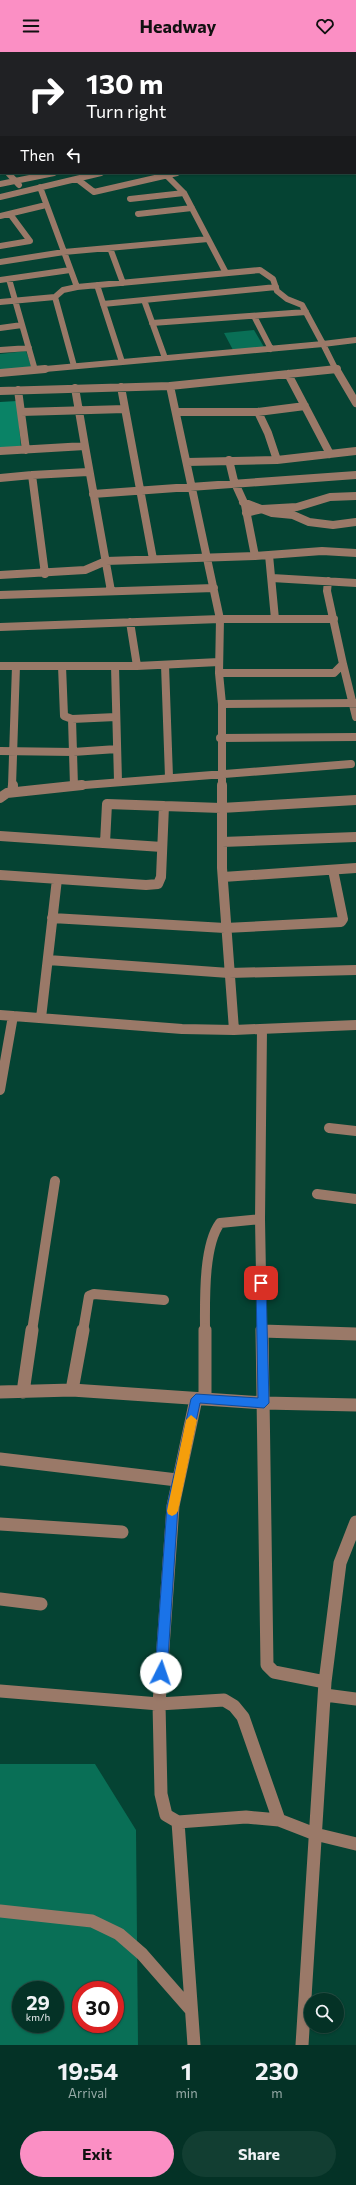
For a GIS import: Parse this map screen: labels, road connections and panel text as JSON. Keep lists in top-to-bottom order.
{
  "page": {
    "header": "Headway",
    "turn": ["130 m", "Turn right"],
    "then": "Then",
    "speed": "29 km/h",
    "limit": "30",
    "eta": [
      "19:54",
      "Arrival",
      "1",
      "min",
      "230",
      "m"
    ],
    "buttons": ["Exit", "Share"]
  }
}
